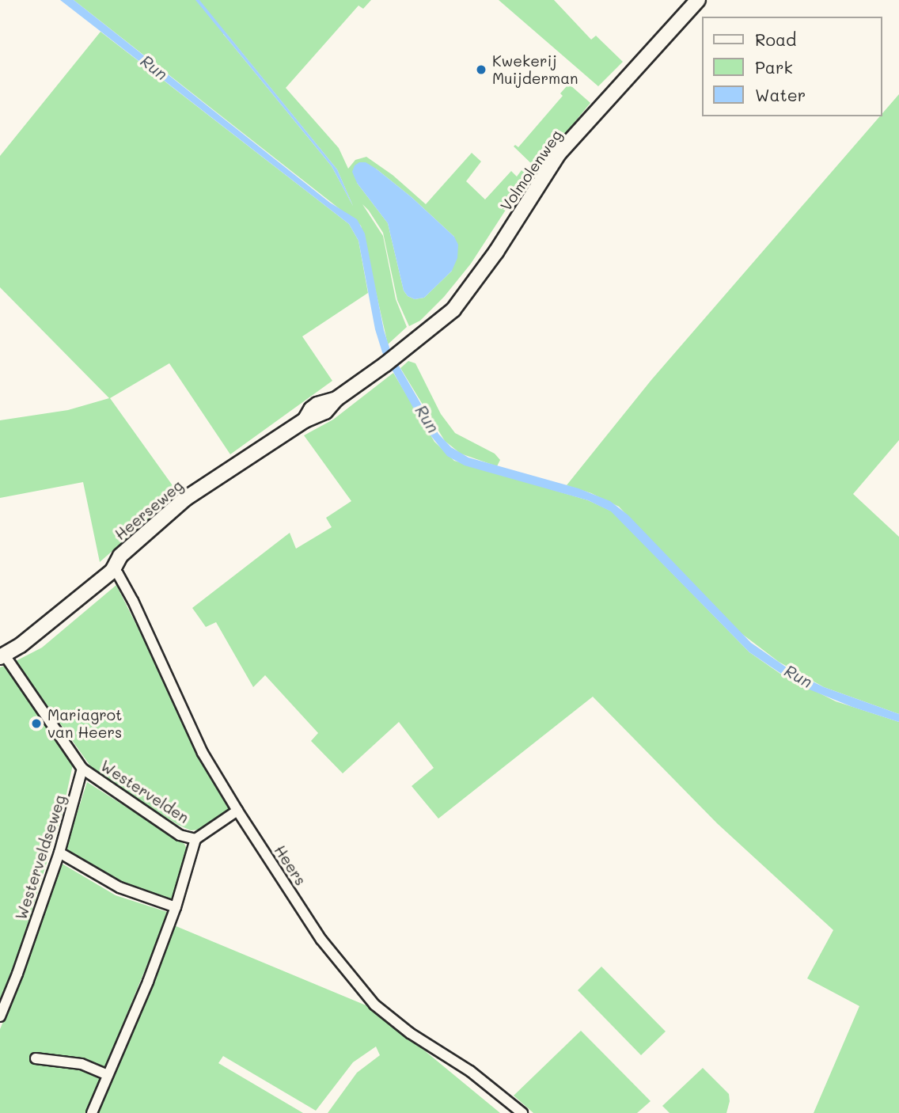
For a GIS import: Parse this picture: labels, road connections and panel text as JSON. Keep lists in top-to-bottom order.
{
  "streets": {
    "street": [
      "Volmolenweg",
      "Heerseweg",
      "Westervelden",
      "Westerveldseweg",
      "Heers"
    ]
  },
  "crossings": [
    ["Volmolenweg", "Heerseweg"],
    ["Heerseweg", "Westervelden"],
    ["Heerseweg", "Heers"],
    ["Westervelden", "Westerveldseweg"],
    ["Westervelden", "Heers"]
  ],
  "water": ["Run"],
  "places": ["Kwekerij Muijderman", "Mariagrot van Heers"],
  "legend": ["Road", "Park", "Water"]
}
